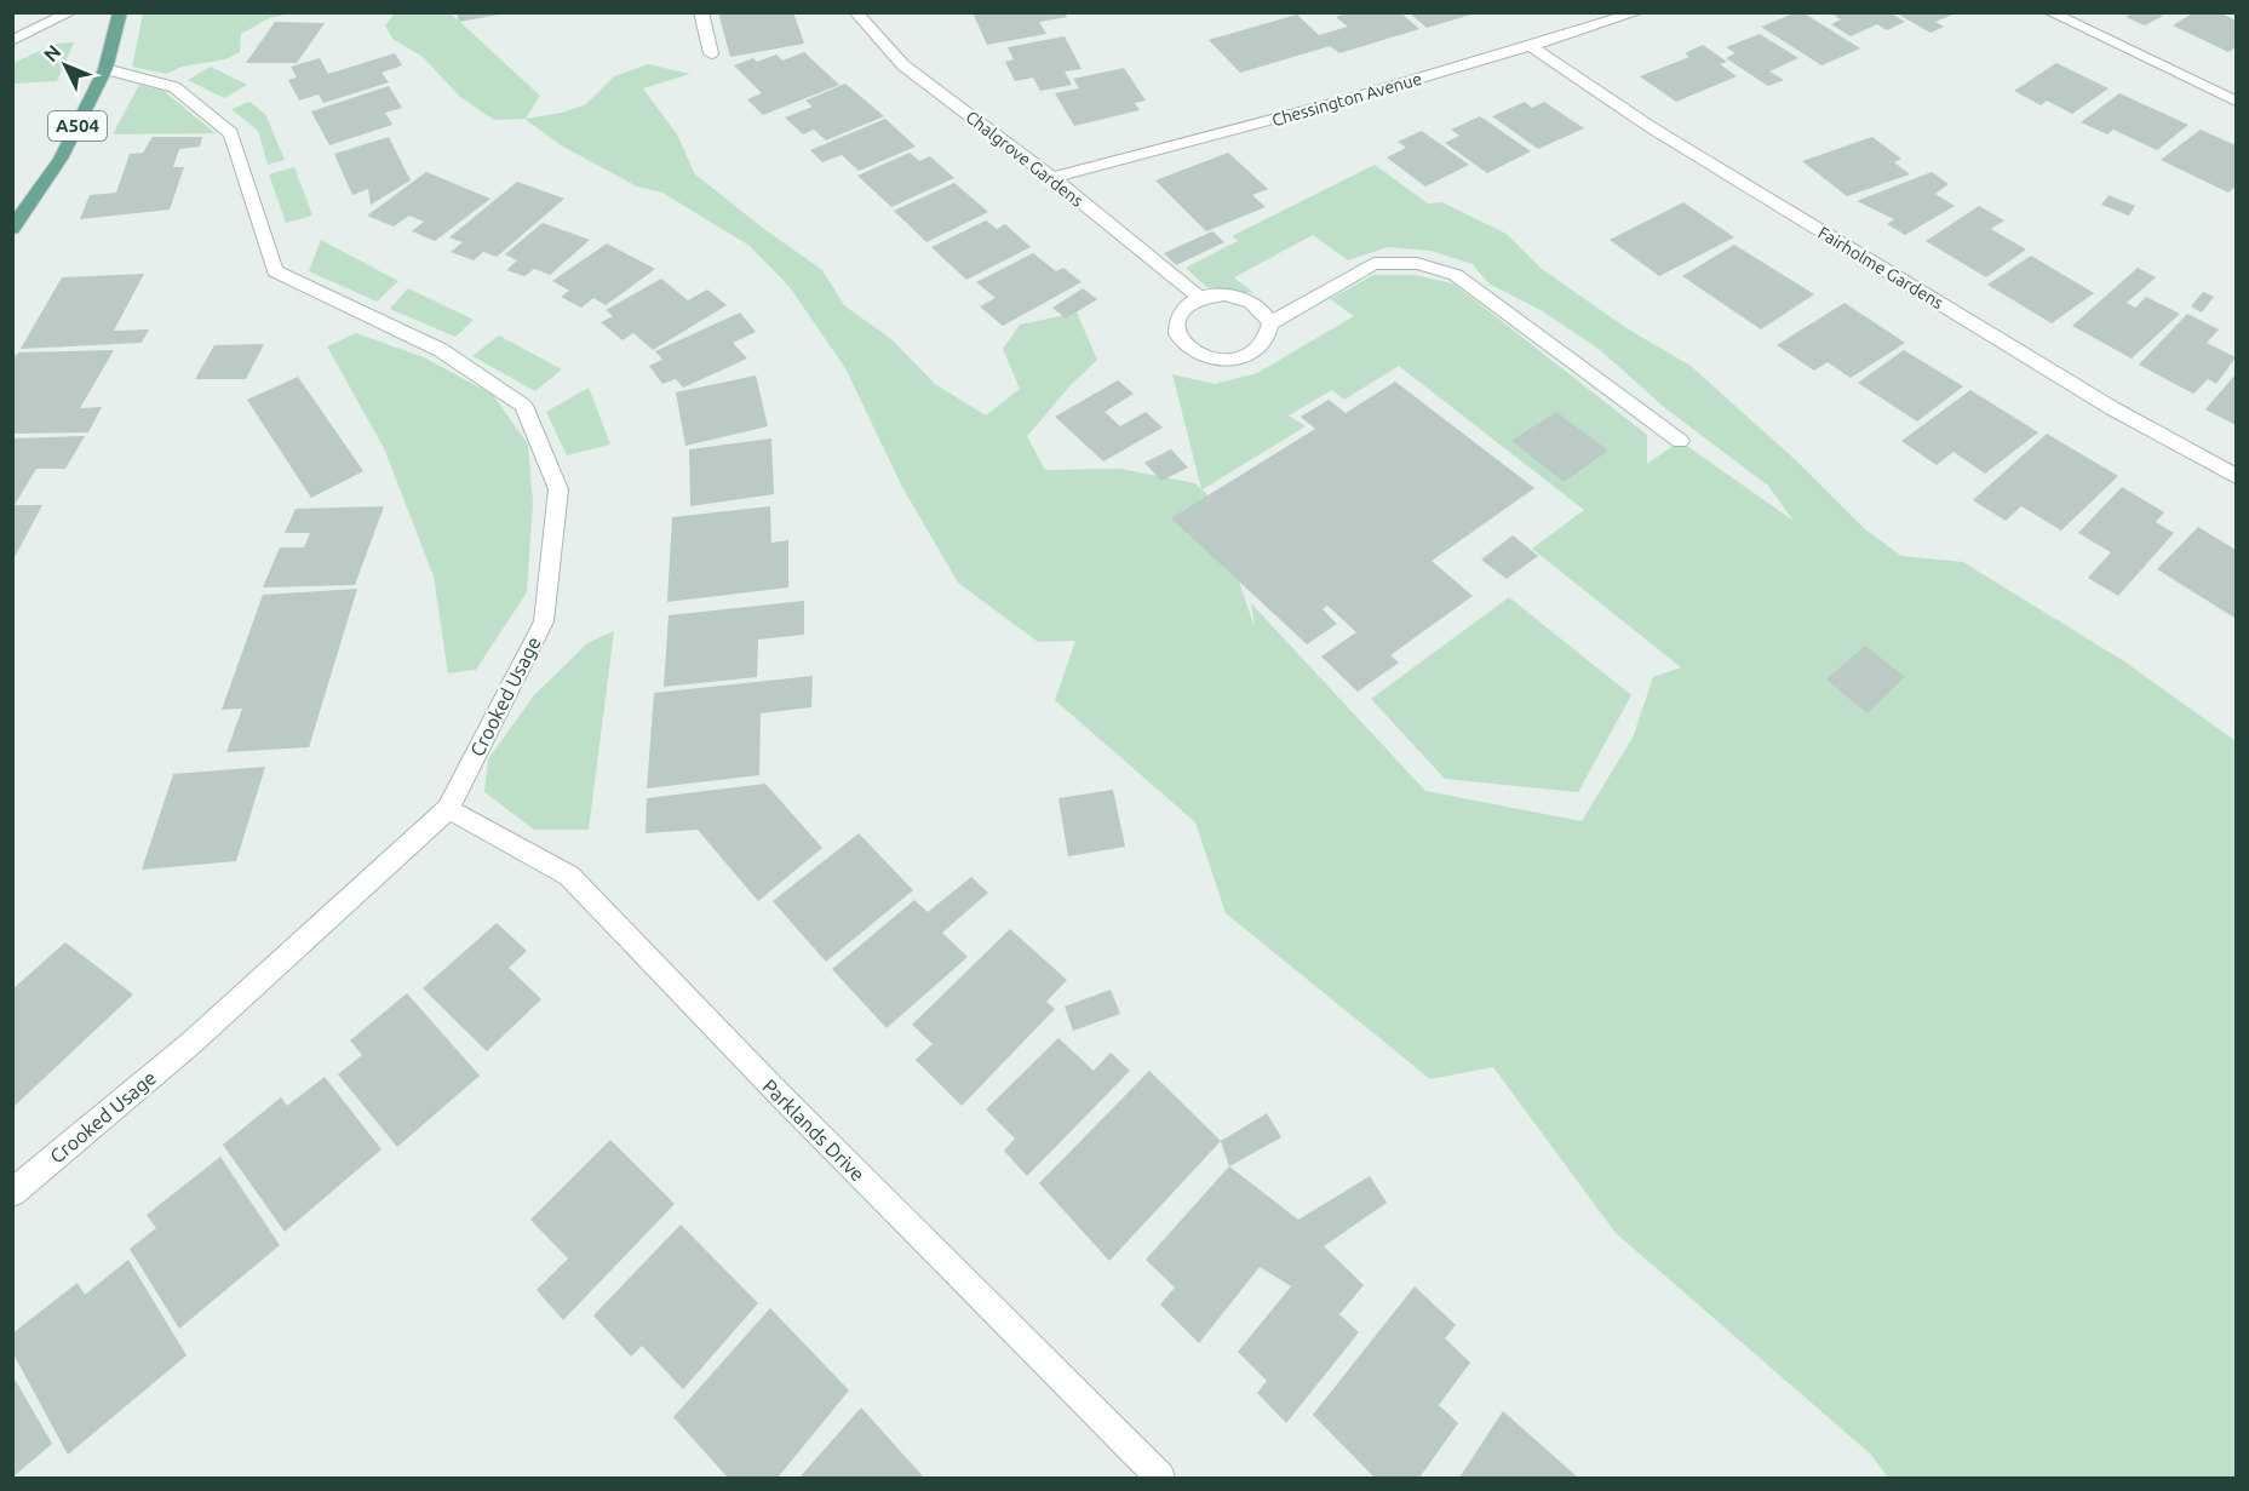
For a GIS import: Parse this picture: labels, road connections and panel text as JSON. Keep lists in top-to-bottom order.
{
  "streets": {
    "main road": ["A504"],
    "street": [
      "Chessington Avenue",
      "Chalgrove Gardens",
      "Fairholme Gardens",
      "Crooked Usage",
      "Parklands Drive"
    ]
  },
  "crossings": [
    ["Chessington Avenue", "Chalgrove Gardens"],
    ["Chessington Avenue", "Fairholme Gardens"],
    ["A504", "Crooked Usage"],
    ["Crooked Usage", "Parklands Drive"]
  ],
  "north": "top left"
}
